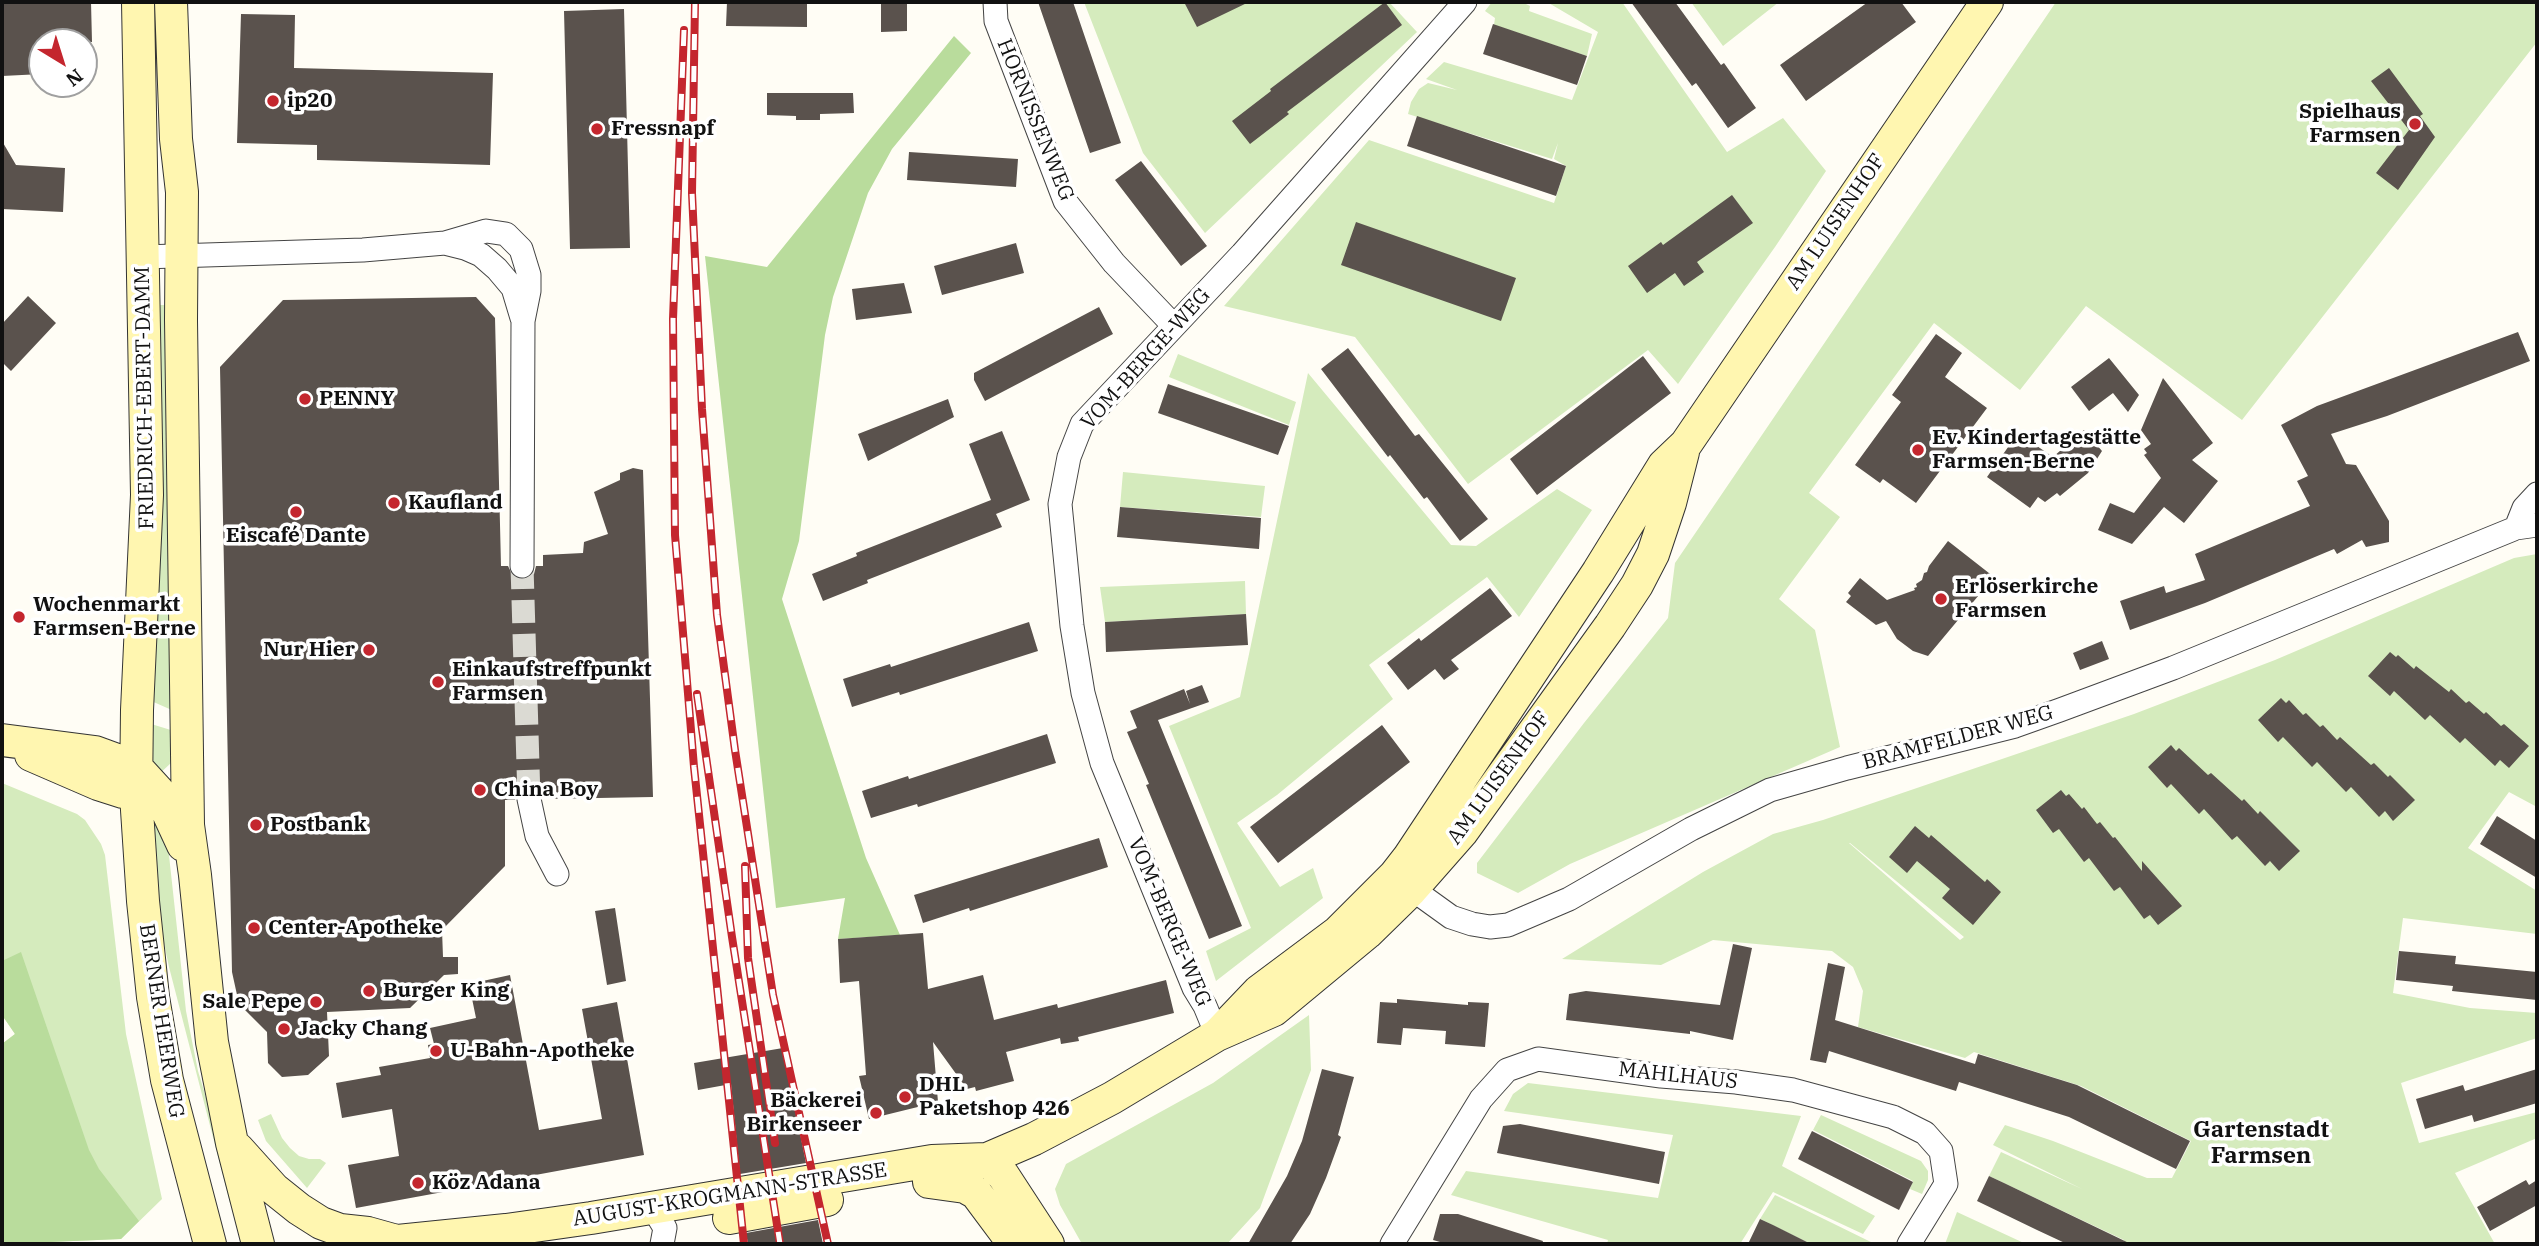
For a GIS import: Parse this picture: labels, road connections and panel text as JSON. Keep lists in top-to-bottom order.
{
  "streets": {
    "main road": [
      "AM LUISENHOF",
      "FRIEDRICH-EBERT-DAMM",
      "BERNER HEERWEG",
      "AUGUST-KROGMANN-STRASSE"
    ],
    "street": [
      "HORNISSENWEG",
      "VOM-BERGE-WEG",
      "BRAMFELDER WEG",
      "MAHLHAUS"
    ]
  },
  "crossings": [
    ["HORNISSENWEG", "VOM-BERGE-WEG"],
    ["AM LUISENHOF", "VOM-BERGE-WEG"],
    ["AM LUISENHOF", "BRAMFELDER WEG"],
    ["AM LUISENHOF", "AUGUST-KROGMANN-STRASSE"],
    ["FRIEDRICH-EBERT-DAMM", "BERNER HEERWEG"]
  ],
  "districts": ["Gartenstadt Farmsen"],
  "places": [
    "ip20",
    "Spielhaus Farmsen",
    "Fressnapf",
    "PENNY",
    "Ev. Kindertagestätte Farmsen-Berne",
    "Kaufland",
    "Eiscafé Dante",
    "Erlöserkirche Farmsen",
    "Wochenmarkt Farmsen-Berne",
    "Nur Hier",
    "Einkaufstreffpunkt Farmsen",
    "China Boy",
    "Postbank",
    "Center-Apotheke",
    "Burger King",
    "Sale Pepe",
    "Jacky Chang",
    "U-Bahn-Apotheke",
    "DHL Paketshop 426",
    "Bäckerei Birkenseer",
    "Köz Adana"
  ],
  "north": "bottom right"
}
